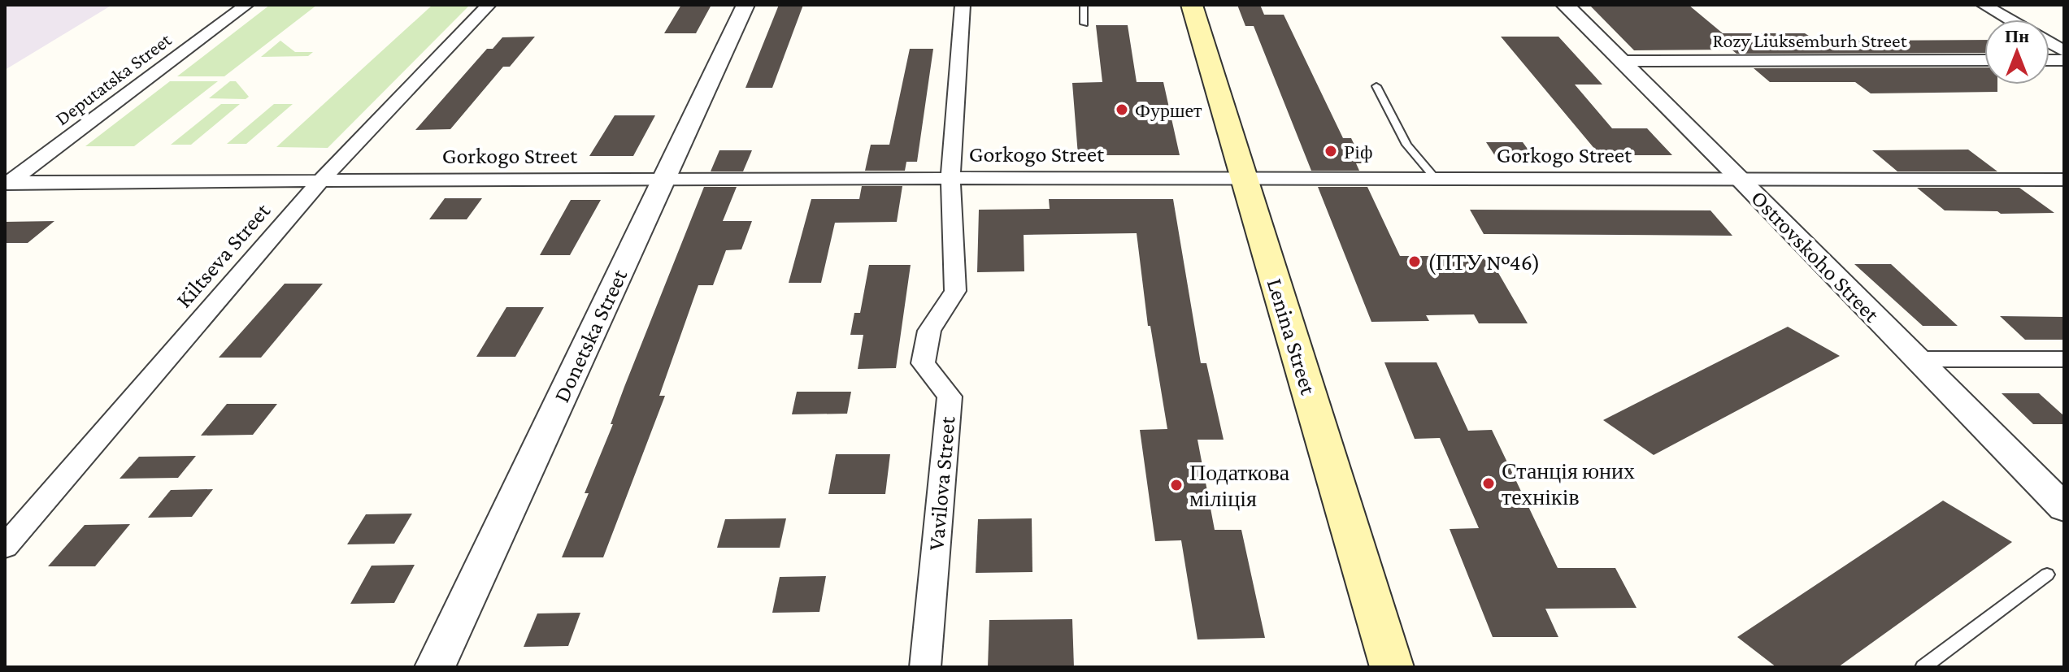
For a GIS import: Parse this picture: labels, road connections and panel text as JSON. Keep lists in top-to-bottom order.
{
  "streets": {
    "main road": ["Lenina Street"],
    "street": [
      "Rozy Liuksemburh Street",
      "Deputatska Street",
      "Gorkogo Street",
      "Kiltseva Street",
      "Ostrovskoho Street",
      "Donetska Street",
      "Vavilova Street"
    ]
  },
  "crossings": [
    ["Rozy Liuksemburh Street", "Ostrovskoho Street"],
    ["Deputatska Street", "Gorkogo Street"],
    ["Gorkogo Street", "Kiltseva Street"],
    ["Gorkogo Street", "Ostrovskoho Street"],
    ["Gorkogo Street", "Donetska Street"],
    ["Gorkogo Street", "Lenina Street"],
    ["Gorkogo Street", "Vavilova Street"]
  ],
  "places": [
    "Фуршет",
    "Ріф",
    "(ПТУ №46)",
    "Станція юних техніків",
    "Податкова міліція"
  ],
  "north": "top"
}
